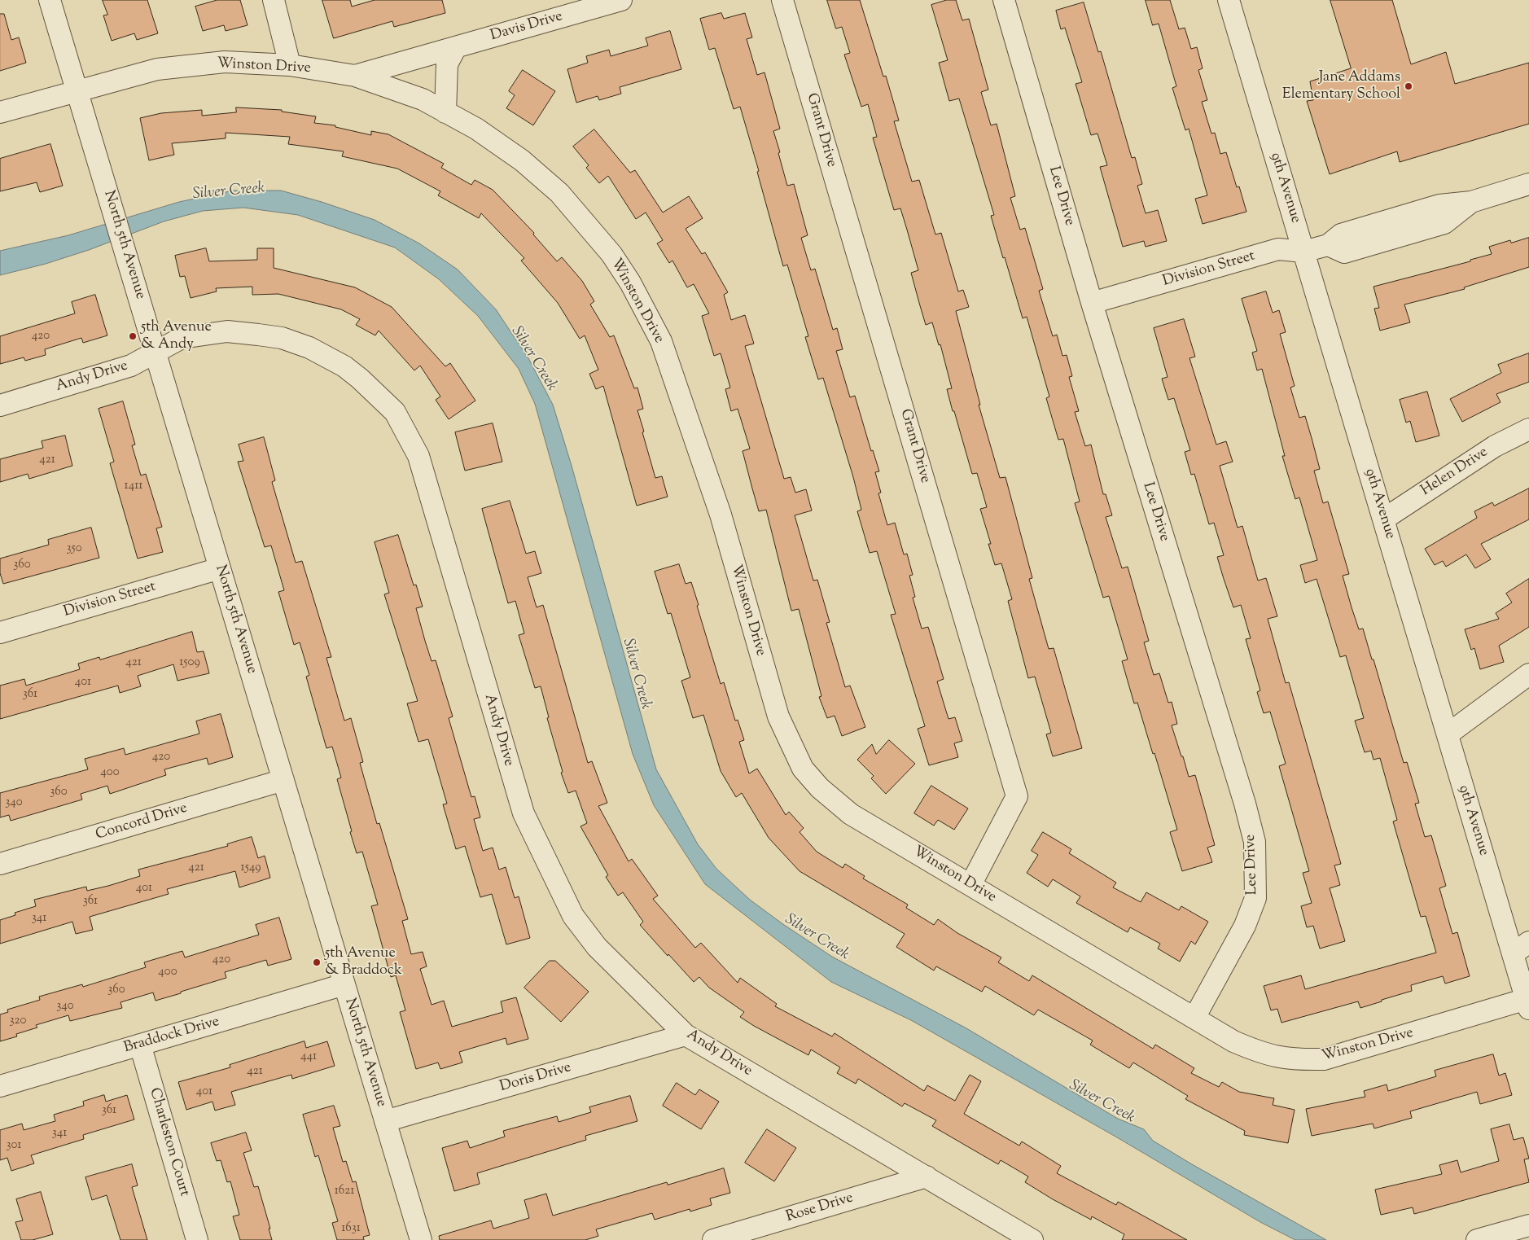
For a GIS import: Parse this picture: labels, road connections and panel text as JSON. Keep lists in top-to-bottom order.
{
  "streets": {
    "street": [
      "Davis Drive",
      "Winston Drive",
      "Grant Drive",
      "9th Avenue",
      "Lee Drive",
      "North 5th Avenue",
      "Division Street",
      "Andy Drive",
      "Helen Drive",
      "Concord Drive",
      "Braddock Drive",
      "Doris Drive",
      "Charleston Court",
      "Rose Drive"
    ]
  },
  "crossings": [
    ["Davis Drive", "Winston Drive"],
    ["Winston Drive", "Grant Drive"],
    ["Winston Drive", "9th Avenue"],
    ["Winston Drive", "Lee Drive"],
    ["Winston Drive", "North 5th Avenue"],
    ["9th Avenue", "Division Street"],
    ["9th Avenue", "Helen Drive"],
    ["Lee Drive", "Division Street"],
    ["North 5th Avenue", "Division Street"],
    ["North 5th Avenue", "Andy Drive"],
    ["North 5th Avenue", "Concord Drive"],
    ["North 5th Avenue", "Braddock Drive"],
    ["North 5th Avenue", "Doris Drive"],
    ["Andy Drive", "Doris Drive"],
    ["Andy Drive", "Rose Drive"],
    ["Braddock Drive", "Charleston Court"]
  ],
  "water": ["Silver Creek"],
  "places": ["Jane Addams Elementary School", "5th Avenue & Andy", "5th Avenue & Braddock"],
  "house_numbers": [
    "420",
    "421",
    "1411",
    "350",
    "360",
    "421",
    "1509",
    "401",
    "361",
    "420",
    "400",
    "360",
    "340",
    "421",
    "1549",
    "401",
    "361",
    "341",
    "420",
    "400",
    "360",
    "340",
    "320",
    "441",
    "421",
    "401",
    "361",
    "341",
    "301",
    "1621",
    "1631"
  ]
}
